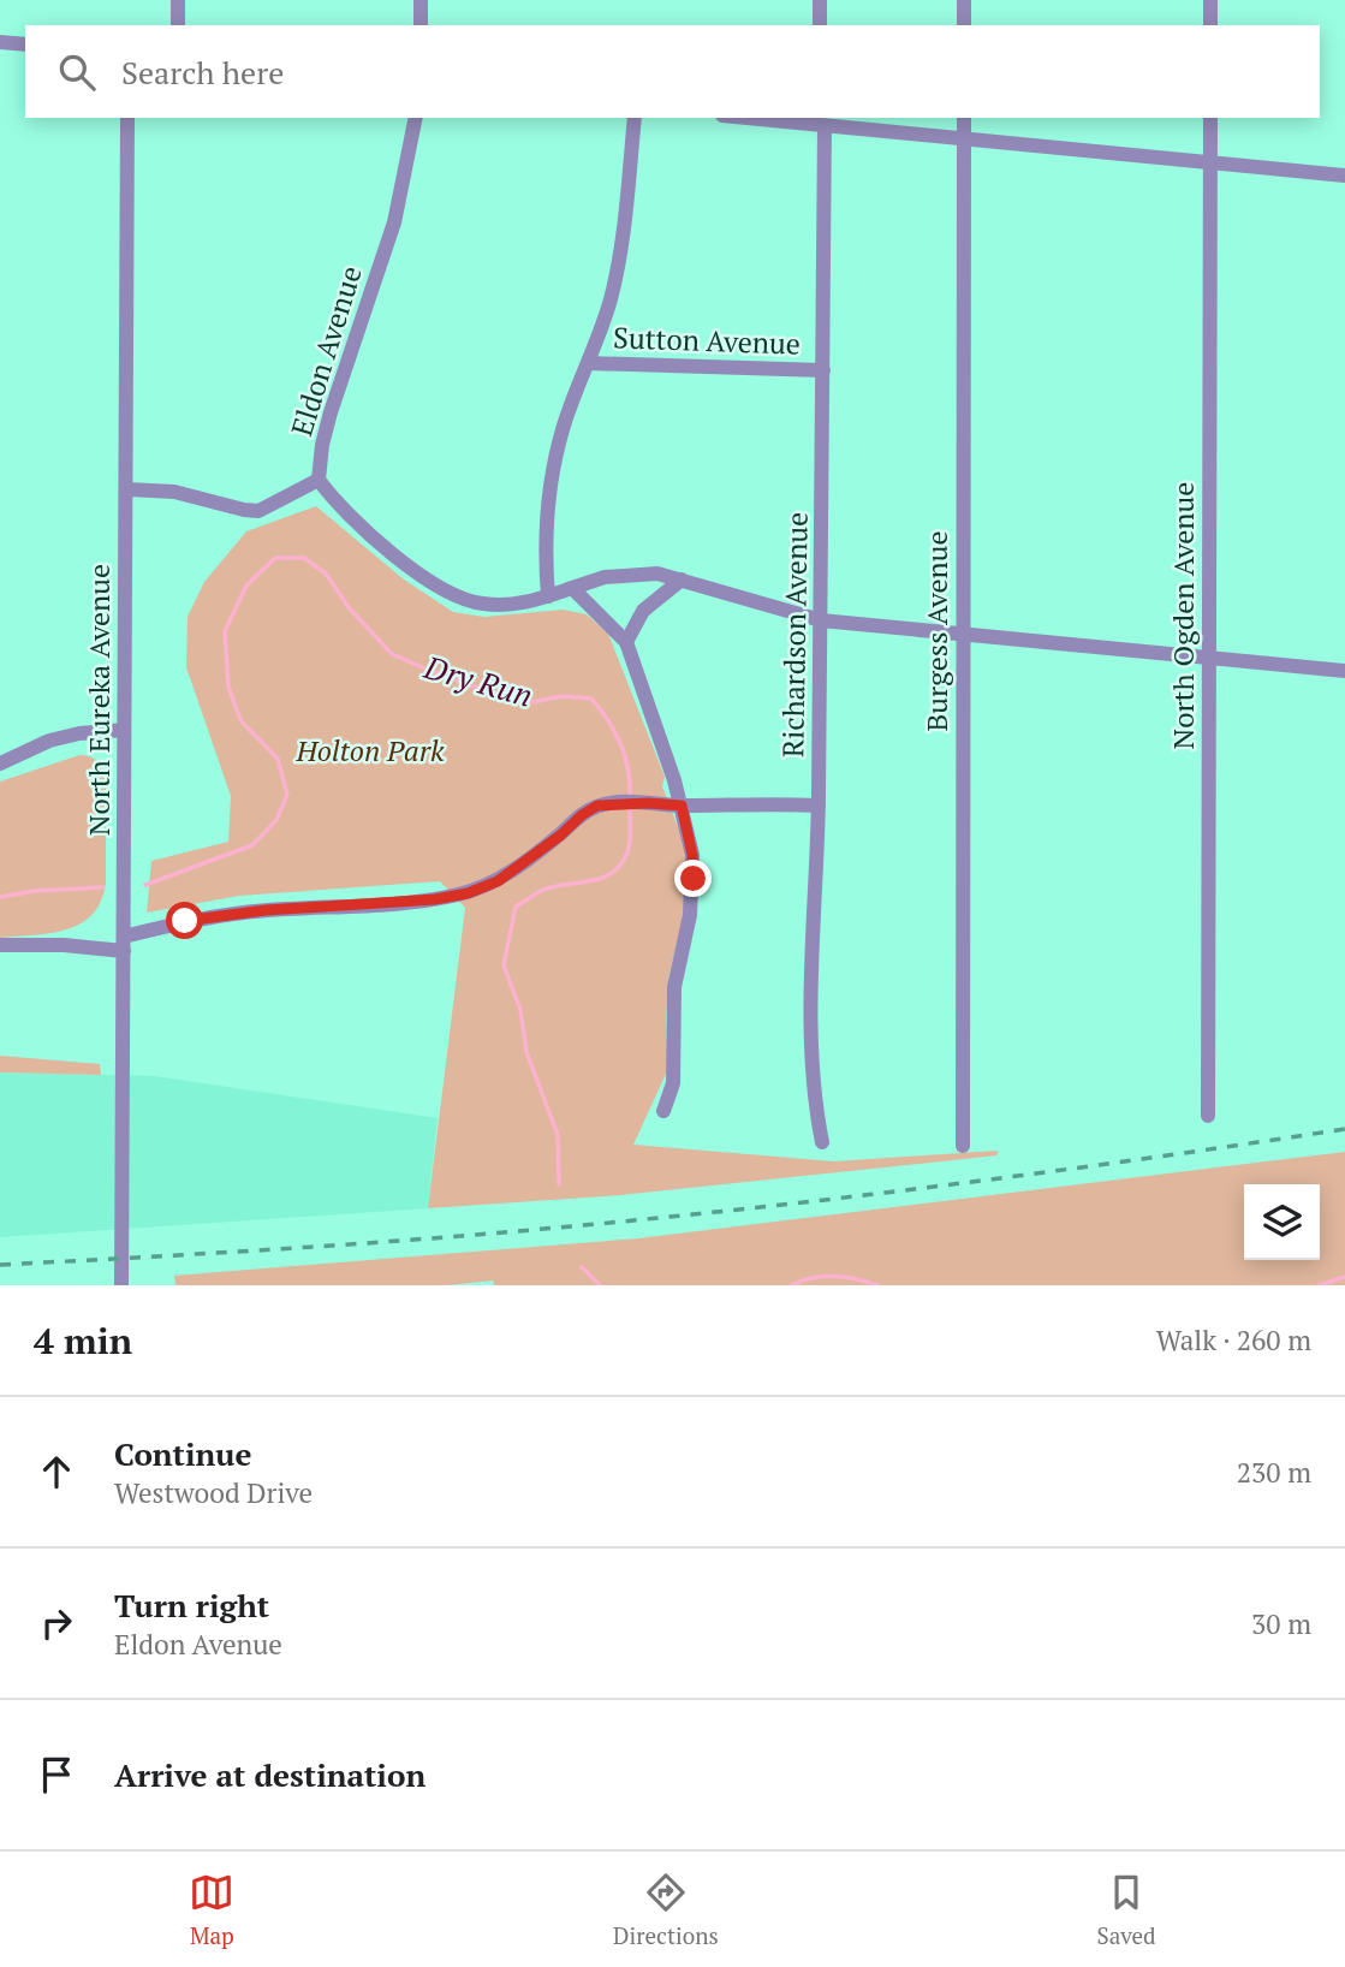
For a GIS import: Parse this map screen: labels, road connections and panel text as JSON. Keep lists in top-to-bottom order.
{
  "streets": {
    "street": [
      "Sutton Avenue",
      "Eldon Avenue",
      "North Ogden Avenue",
      "Burgess Avenue",
      "Richardson Avenue",
      "North Eureka Avenue"
    ]
  },
  "crossings": [
    ["Sutton Avenue", "Richardson Avenue"],
    ["Eldon Avenue", "North Ogden Avenue"],
    ["Eldon Avenue", "Burgess Avenue"],
    ["Eldon Avenue", "Richardson Avenue"]
  ],
  "water": ["Dry Run"],
  "parks": ["Holton Park"],
  "page": {
    "search": "Search here",
    "heading": ["4 min", "Walk · 260 m"],
    "list": [
      ["Continue", "Westwood Drive", "230 m"],
      ["Turn right", "Eldon Avenue", "30 m"],
      "Arrive at destination"
    ],
    "nav": ["Map", "Directions", "Saved"]
  }
}
